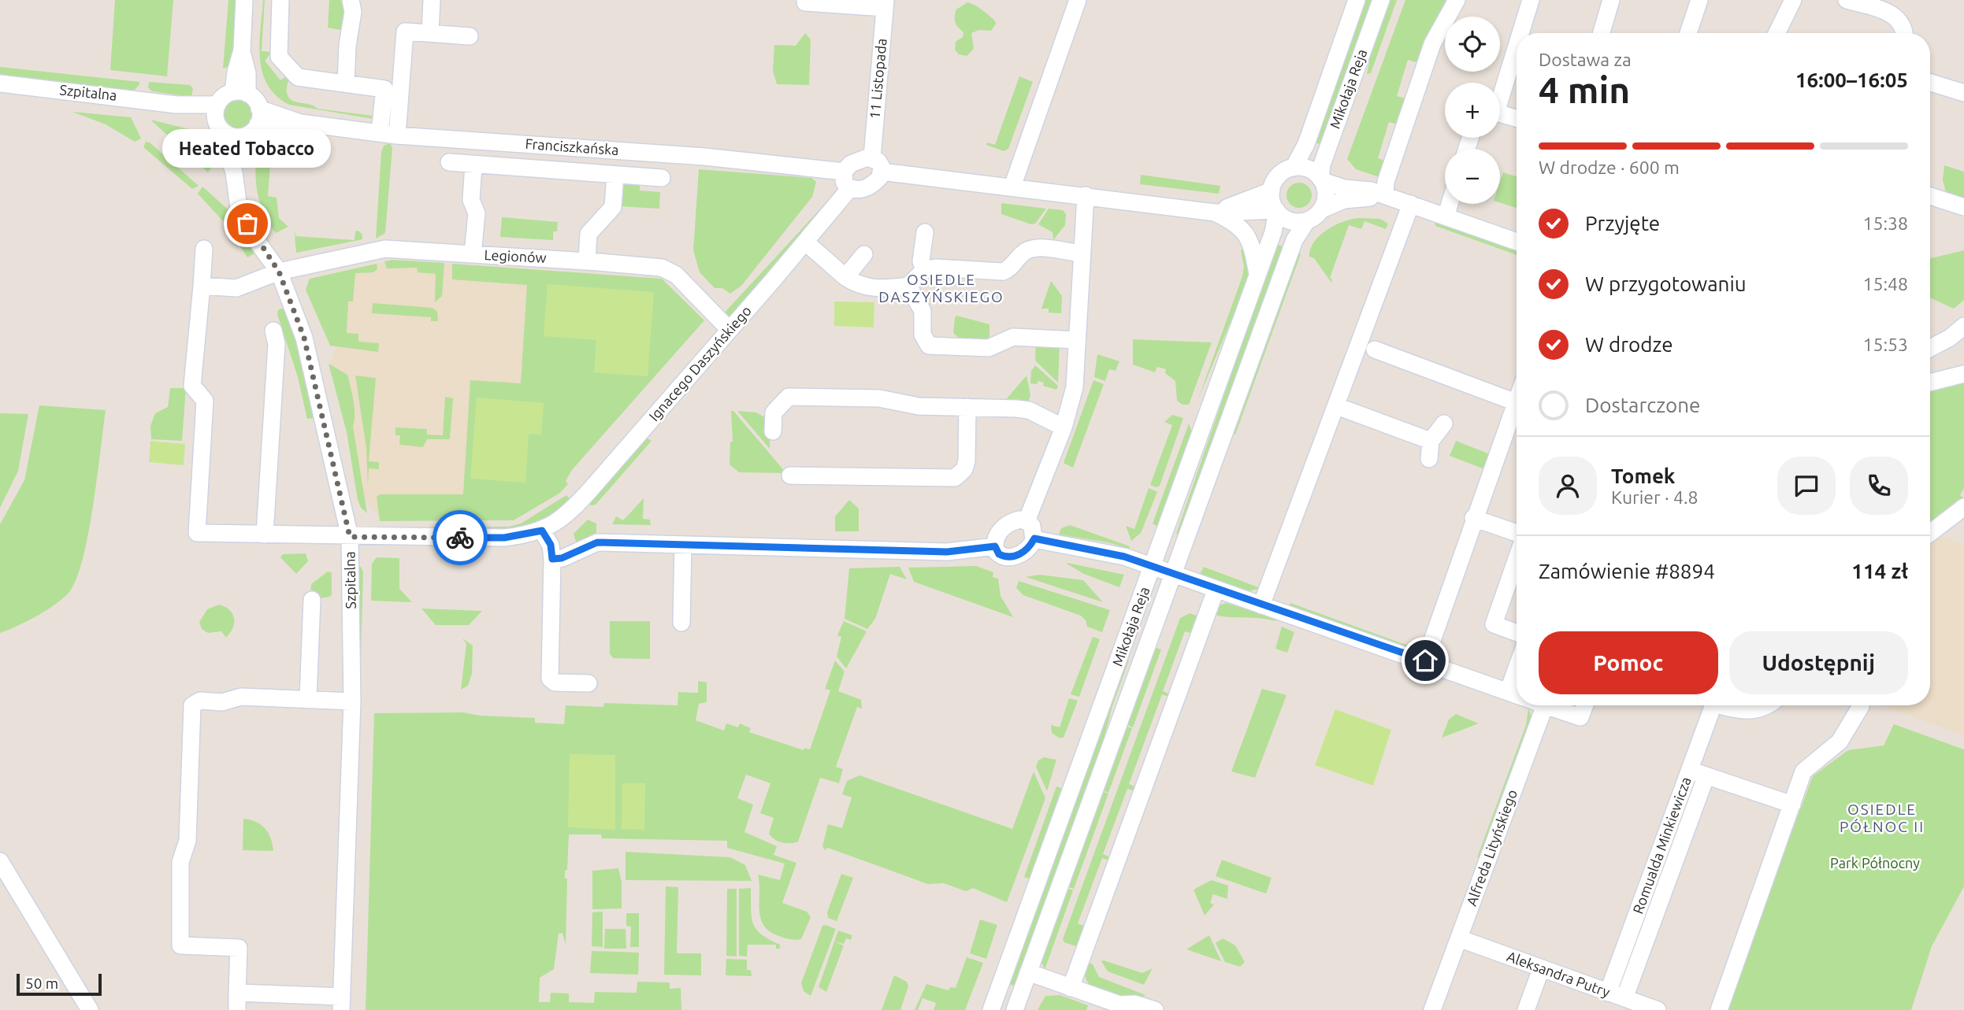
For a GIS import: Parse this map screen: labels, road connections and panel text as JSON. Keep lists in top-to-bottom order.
{
  "streets": {
    "street": [
      "11 Listopada",
      "Mikołaja Reja",
      "Szpitalna",
      "Franciszkańska",
      "Legionów",
      "Ignacego Daszyńskiego",
      "Romualda Minkiewicza",
      "Alfreda Lityńskiego",
      "Aleksandra Putry"
    ]
  },
  "crossings": [
    ["11 Listopada", "Franciszkańska"],
    ["11 Listopada", "Ignacego Daszyńskiego"],
    ["Szpitalna", "Franciszkańska"],
    ["Szpitalna", "Legionów"],
    ["Szpitalna", "Ignacego Daszyńskiego"],
    ["Franciszkańska", "Ignacego Daszyńskiego"],
    ["Legionów", "Ignacego Daszyńskiego"],
    ["Romualda Minkiewicza", "Aleksandra Putry"],
    ["Alfreda Lityńskiego", "Aleksandra Putry"]
  ],
  "districts": ["OSIEDLE DASZYŃSKIEGO", "OSIEDLE PÓŁNOC II"],
  "parks": ["Park Północny"],
  "places": ["Heated Tobacco"],
  "scale_bar": "50 m",
  "page": {
    "map_buttons": ["+", "−"],
    "heading": ["4 min", "Dostawa za", "16:00–16:05"],
    "panel": [
      "Tomek",
      "Kurier · 4.8",
      "Zamówienie #8894",
      "114 zł"
    ],
    "bar": "W drodze · 600 m",
    "bubble": "Heated Tobacco",
    "list": [
      ["Przyjęte", "15:38"],
      ["W przygotowaniu", "15:48"],
      ["W drodze", "15:53"],
      "Dostarczone"
    ],
    "buttons": ["Pomoc", "Udostępnij"],
    "scale": "50 m"
  }
}
